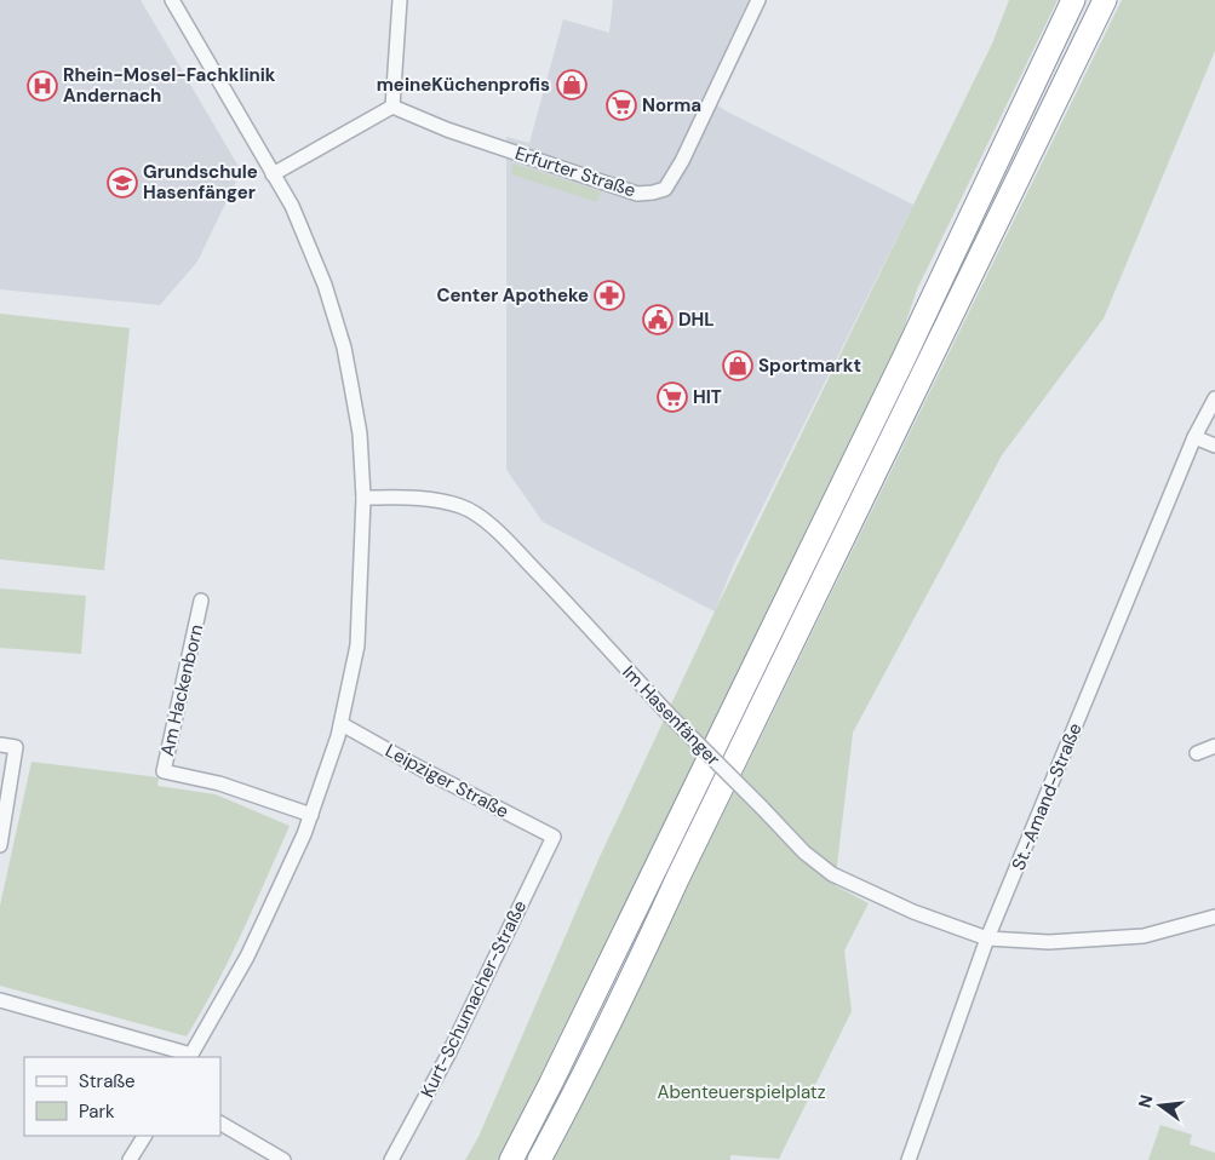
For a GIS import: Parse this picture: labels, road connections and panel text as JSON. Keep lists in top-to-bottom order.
{
  "streets": {
    "street": [
      "Erfurter Straße",
      "Am Hackenborn",
      "Im Hasenfänger",
      "Leipziger Straße",
      "St.-Amand-Straße",
      "Kurt-Schumacher-Straße"
    ]
  },
  "crossings": [
    ["Im Hasenfänger", "St.-Amand-Straße"],
    ["Leipziger Straße", "Kurt-Schumacher-Straße"]
  ],
  "parks": ["Abenteuerspielplatz"],
  "places": {
    "shop": ["meineKüchenprofis", "Sportmarkt"],
    "hospital": ["Rhein-Mosel-Fachklinik Andernach"],
    "supermarket": ["Norma", "HIT"],
    "school or university": ["Grundschule Hasenfänger"],
    "pharmacy": ["Center Apotheke"],
    "public building": ["DHL"]
  },
  "legend": ["Straße", "Park"],
  "north": "left"
}
